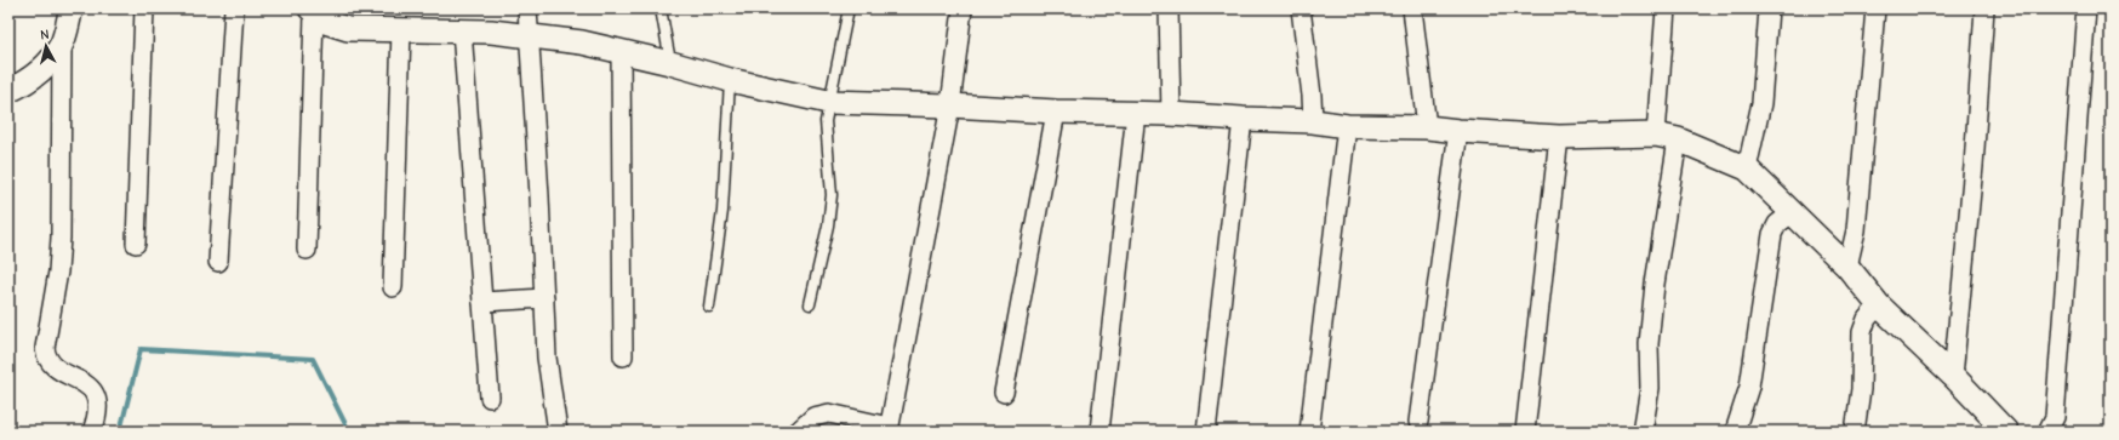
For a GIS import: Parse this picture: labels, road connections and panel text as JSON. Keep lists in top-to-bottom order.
{
  "north": "top"
}
